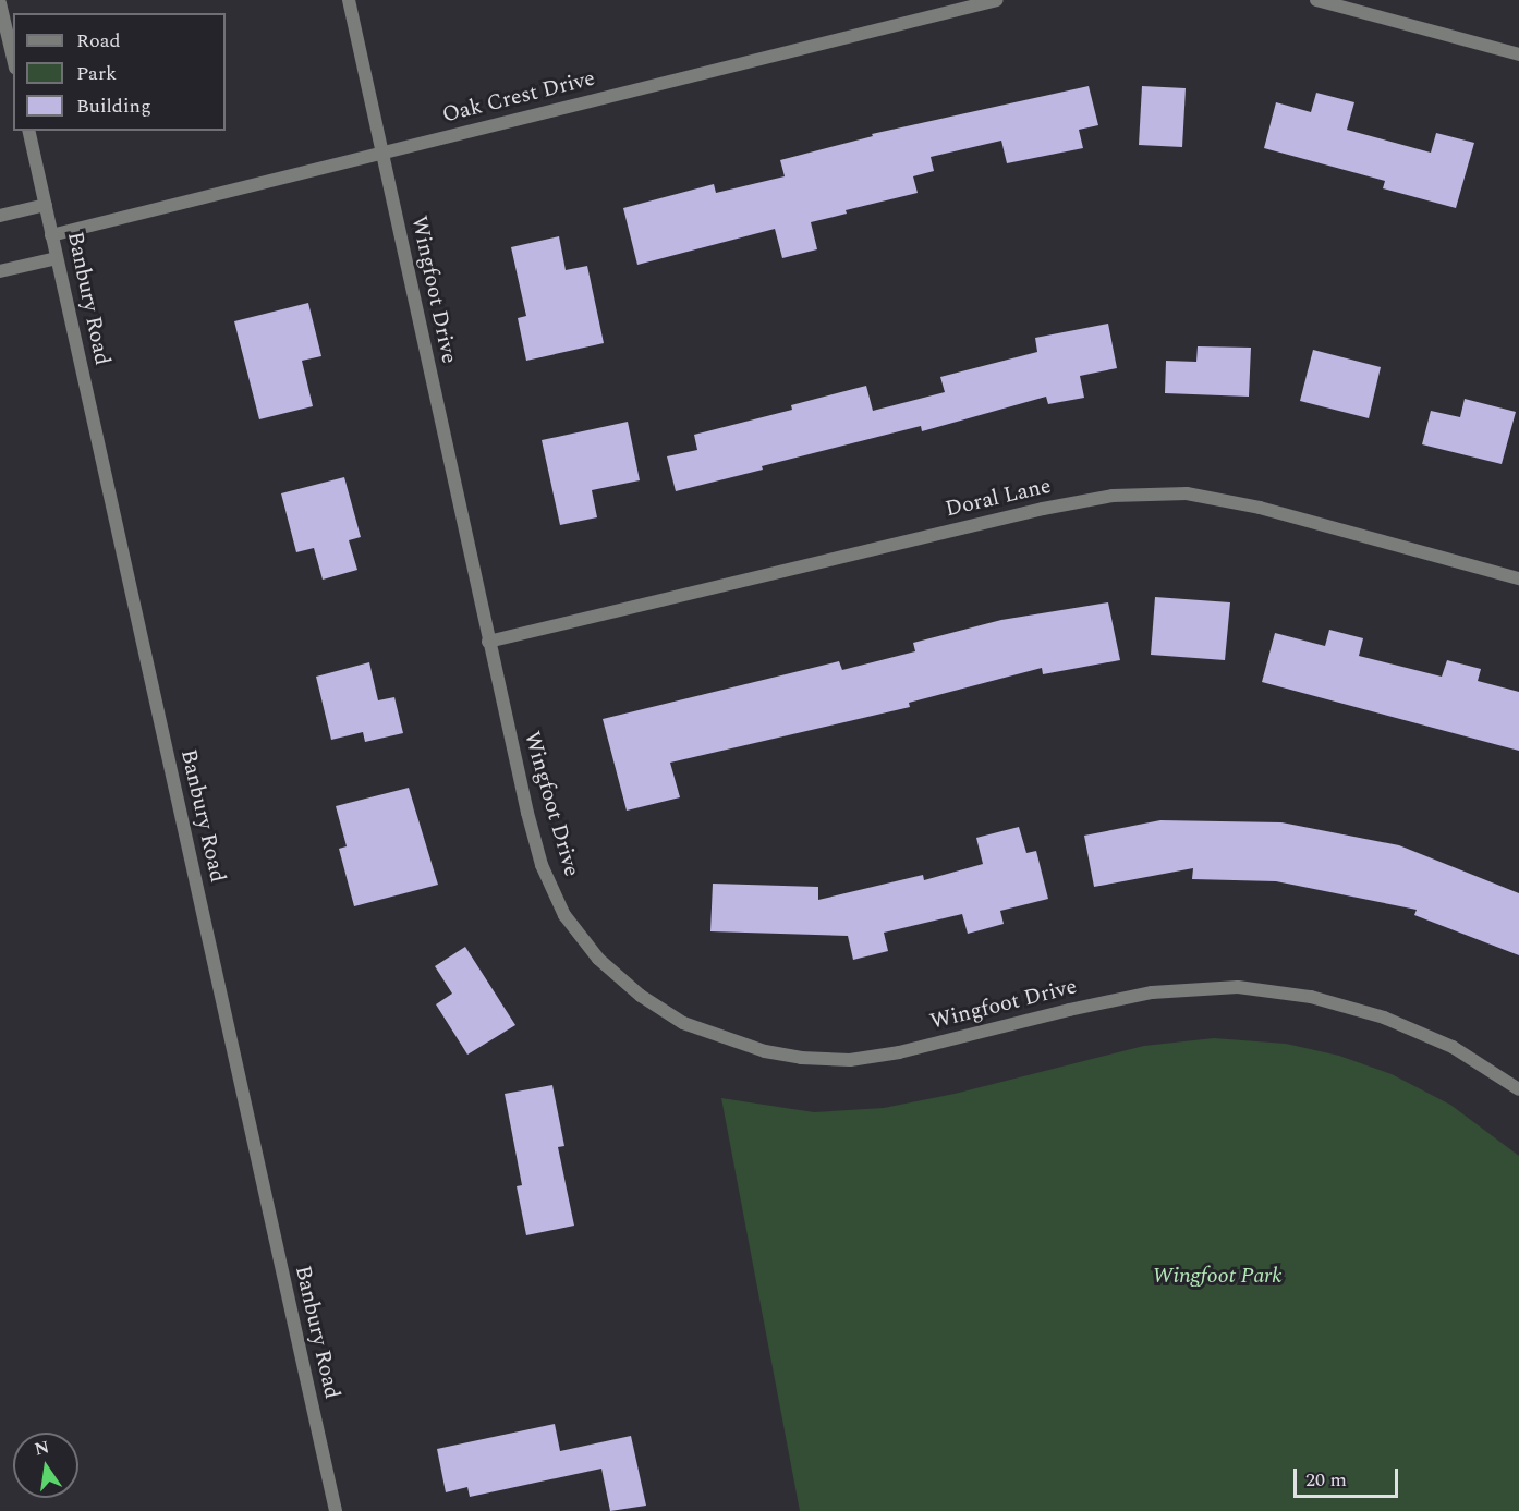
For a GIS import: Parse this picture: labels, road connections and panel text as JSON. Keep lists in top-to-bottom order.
{
  "streets": {
    "street": [
      "Oak Crest Drive",
      "Wingfoot Drive",
      "Banbury Road",
      "Doral Lane"
    ]
  },
  "crossings": [
    ["Oak Crest Drive", "Wingfoot Drive"],
    ["Oak Crest Drive", "Banbury Road"],
    ["Wingfoot Drive", "Doral Lane"]
  ],
  "parks": ["Wingfoot Park"],
  "legend": ["Road", "Park", "Building"],
  "scale_bar": "20 m",
  "north": "top"
}
